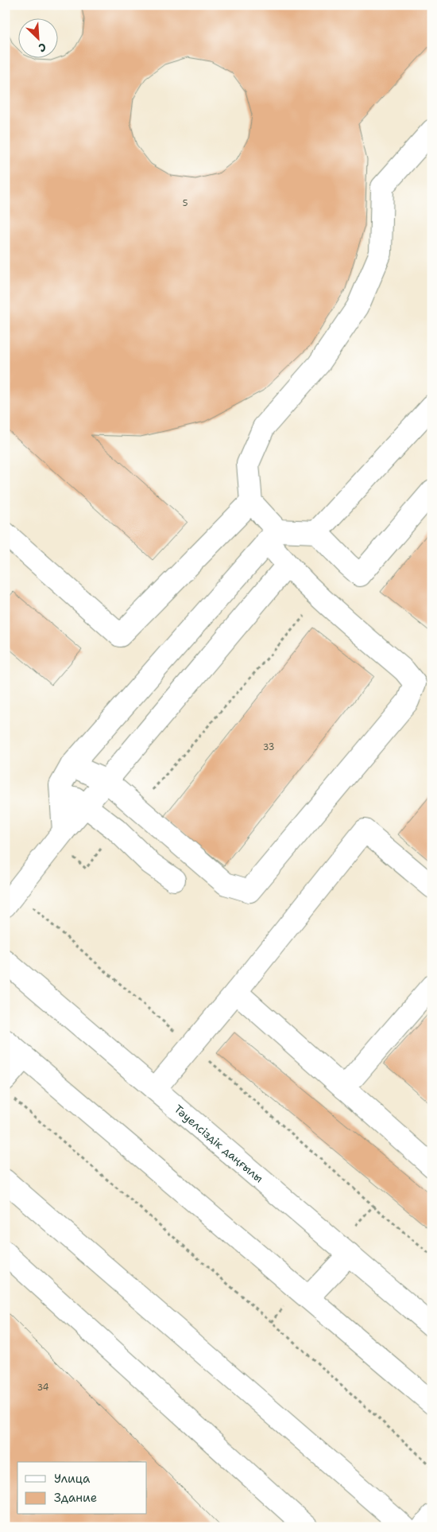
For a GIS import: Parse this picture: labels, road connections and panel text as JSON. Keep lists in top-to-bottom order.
{
  "streets": {
    "main road": ["Тәуелсіздік даңғылы"]
  },
  "house_numbers": ["5", "33", "34"],
  "legend": ["Улица", "Здание"],
  "north": "bottom right"
}
